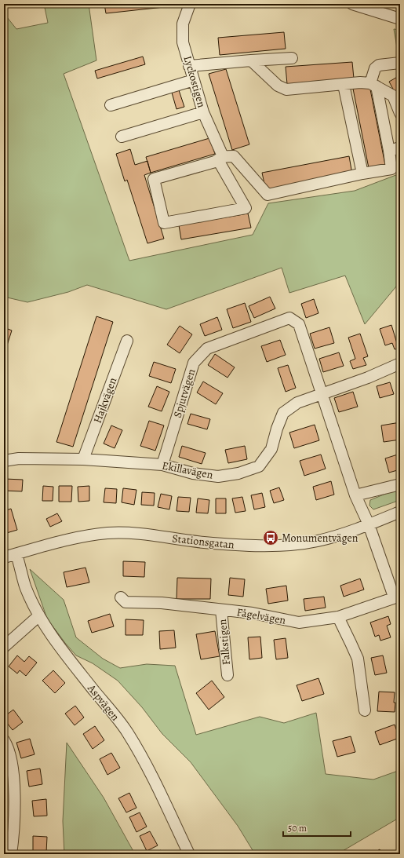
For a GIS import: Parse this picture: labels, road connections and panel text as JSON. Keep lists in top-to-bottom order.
{
  "streets": {
    "street": [
      "Lyckostigen",
      "Spjutvägen",
      "Hajkvägen",
      "Ekillavägen",
      "Stationsgatan",
      "Fågelvägen",
      "Falkstigen",
      "Aspvägen"
    ]
  },
  "crossings": [
    ["Spjutvägen", "Ekillavägen"],
    ["Hajkvägen", "Ekillavägen"],
    ["Stationsgatan", "Aspvägen"],
    ["Fågelvägen", "Falkstigen"]
  ],
  "places": {
    "bus stop": ["Monumentvägen"]
  },
  "scale_bar": "50 m"
}
